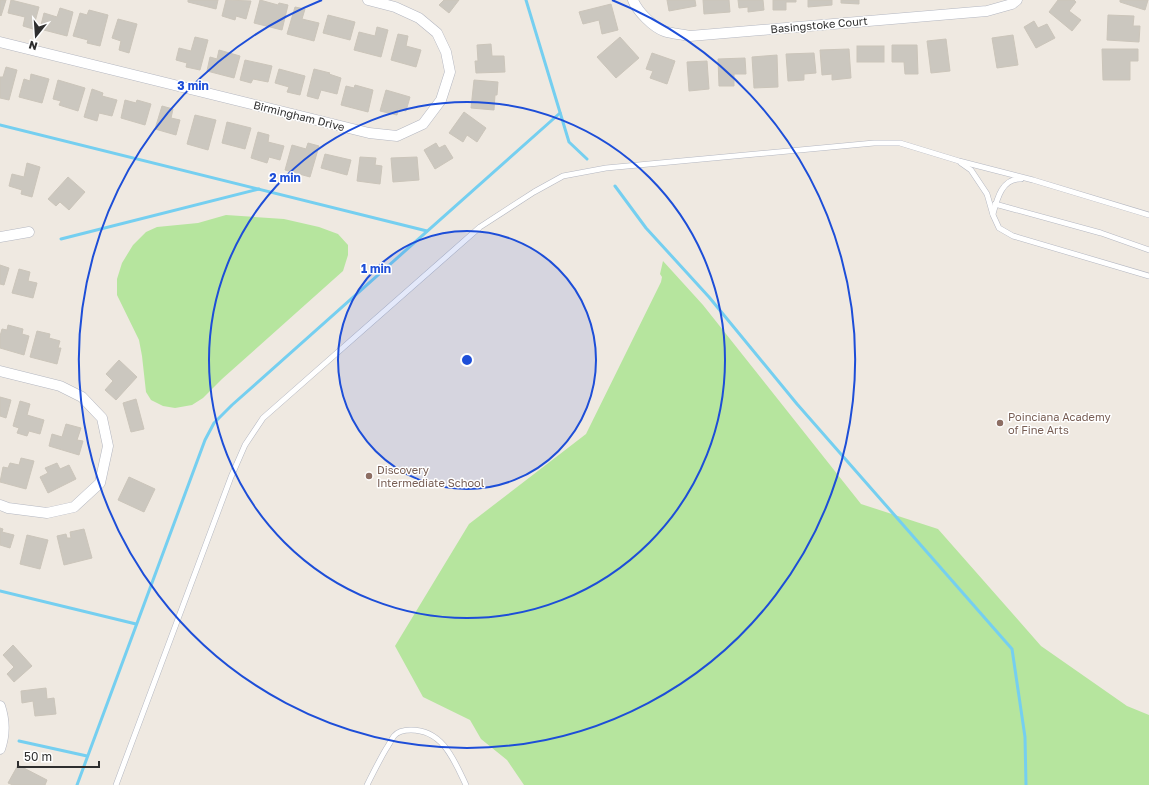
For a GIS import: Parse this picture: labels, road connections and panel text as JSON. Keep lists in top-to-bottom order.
{
  "streets": {
    "street": ["Basingstoke Court", "Birmingham Drive"]
  },
  "places": ["Poinciana Academy of Fine Arts", "Discovery Intermediate School"],
  "scale_bar": "50 m",
  "north": "bottom",
  "rings": ["3 min", "2 min", "1 min"]
}
